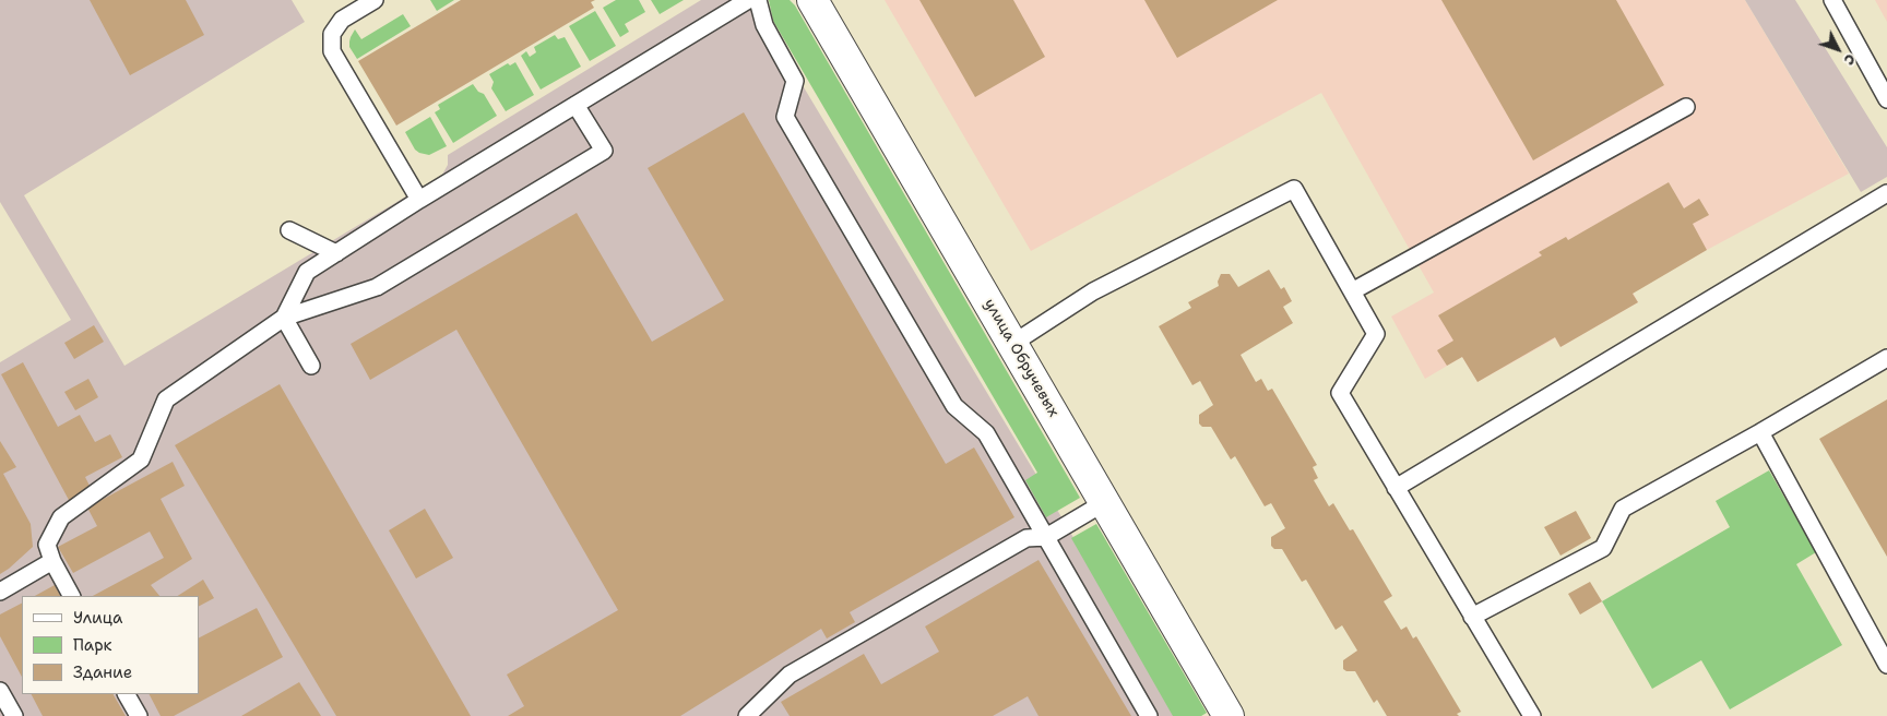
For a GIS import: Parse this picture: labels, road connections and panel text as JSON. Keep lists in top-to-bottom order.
{
  "streets": {
    "street": ["улица Обручевых"]
  },
  "legend": ["Улица", "Парк", "Здание"],
  "north": "bottom right"
}
